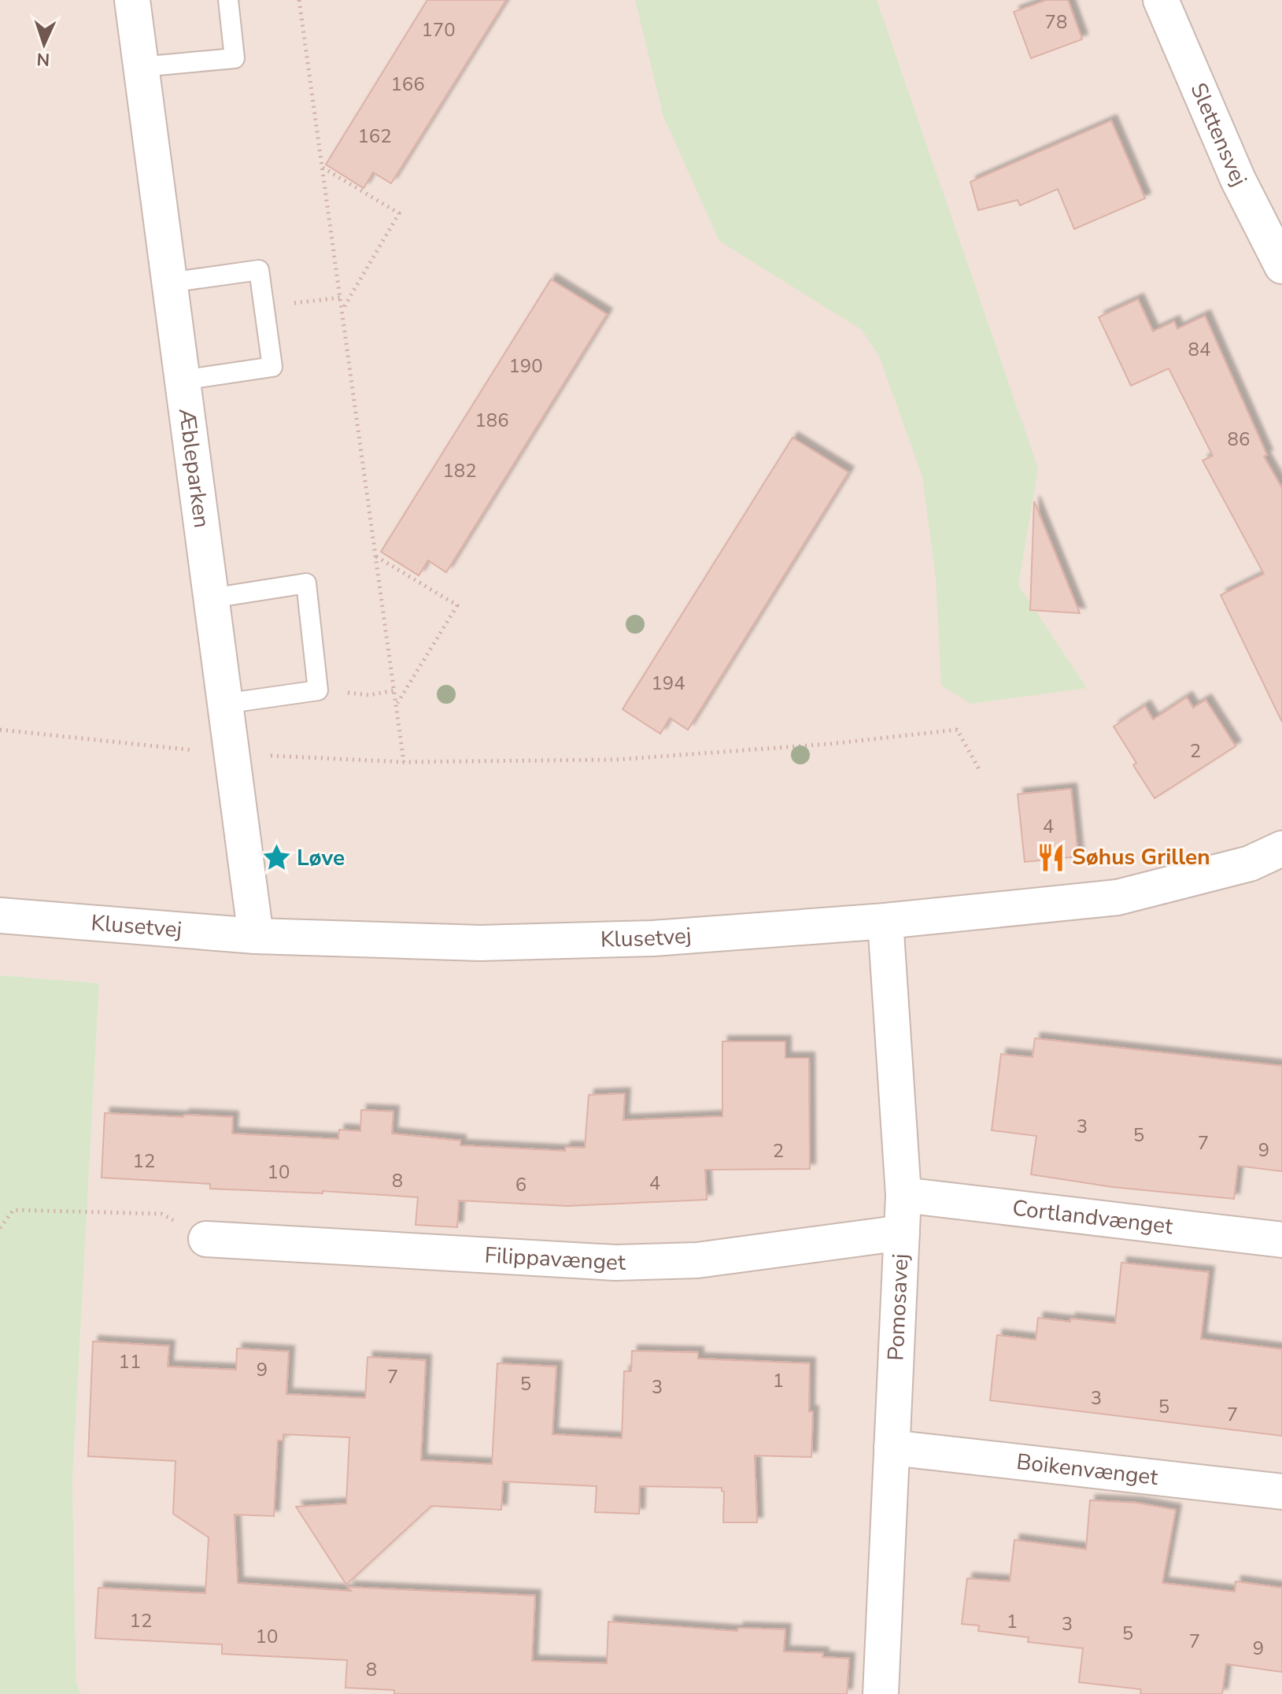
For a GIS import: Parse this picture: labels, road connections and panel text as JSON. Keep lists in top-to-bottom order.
{
  "streets": {
    "street": [
      "Slettensvej",
      "Æbleparken",
      "Klusetvej",
      "Cortlandvænget",
      "Filippavænget",
      "Pomosavej",
      "Boikenvænget"
    ]
  },
  "crossings": [
    ["Æbleparken", "Klusetvej"],
    ["Klusetvej", "Pomosavej"],
    ["Cortlandvænget", "Pomosavej"],
    ["Filippavænget", "Pomosavej"],
    ["Pomosavej", "Boikenvænget"]
  ],
  "places": {
    "restaurant": ["Søhus Grillen"],
    "place": ["Løve"]
  },
  "house_numbers": [
    "78",
    "170",
    "166",
    "162",
    "84",
    "190",
    "186",
    "86",
    "182",
    "194",
    "2",
    "4",
    "3",
    "5",
    "7",
    "9",
    "2",
    "12",
    "10",
    "8",
    "4",
    "6",
    "11",
    "9",
    "7",
    "1",
    "5",
    "3",
    "3",
    "5",
    "7",
    "12",
    "1",
    "3",
    "5",
    "10",
    "7",
    "9",
    "8"
  ],
  "north": "bottom"
}
